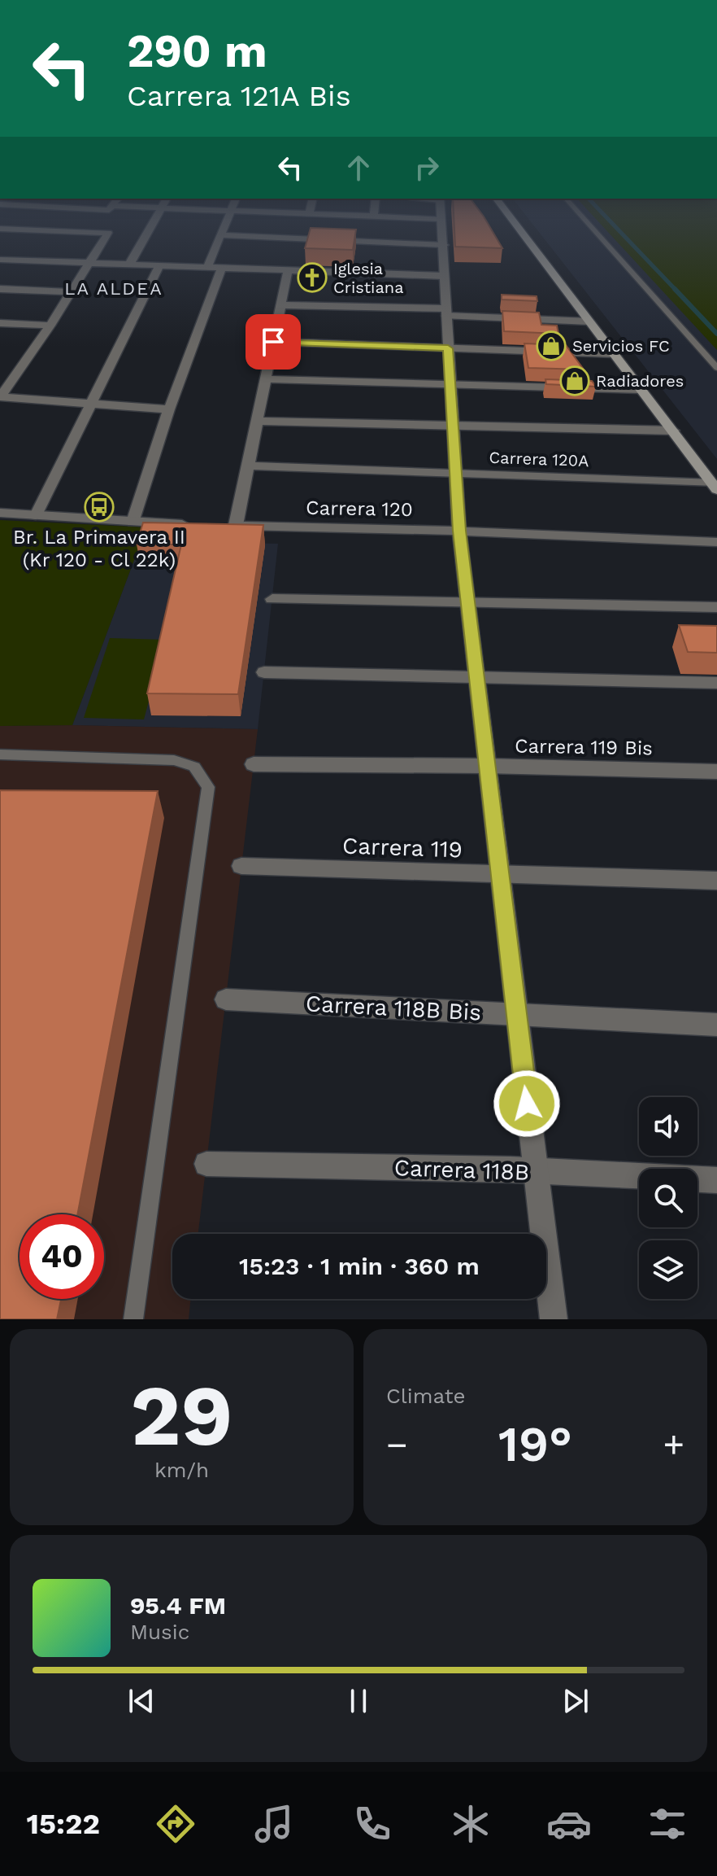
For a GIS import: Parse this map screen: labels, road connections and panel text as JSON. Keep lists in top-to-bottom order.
{
  "streets": {
    "street": [
      "Carrera 120A",
      "Carrera 120",
      "Carrera 119 Bis",
      "Carrera 119",
      "Carrera 118B Bis",
      "Carrera 118B"
    ]
  },
  "crossings": [
    ["Carrera 120A", "Carrera 120"]
  ],
  "districts": ["LA ALDEA"],
  "places": {
    "church": ["Iglesia Cristiana"],
    "shop": ["Servicios FC", "Radiadores"],
    "bus stop": ["Br. La Primavera II (Kr 120 - Cl 22k)"]
  },
  "page": {
    "turn": ["290 m", "Carrera 121A Bis"],
    "limit": "40",
    "trip": "15:23 · 1 min · 360 m",
    "tile": [
      ["29", "km/h"],
      "Climate"
    ],
    "heat": ["−", "19°", "+"],
    "song": ["95.4 FM", "Music"],
    "tabs": "15:22"
  }
}
